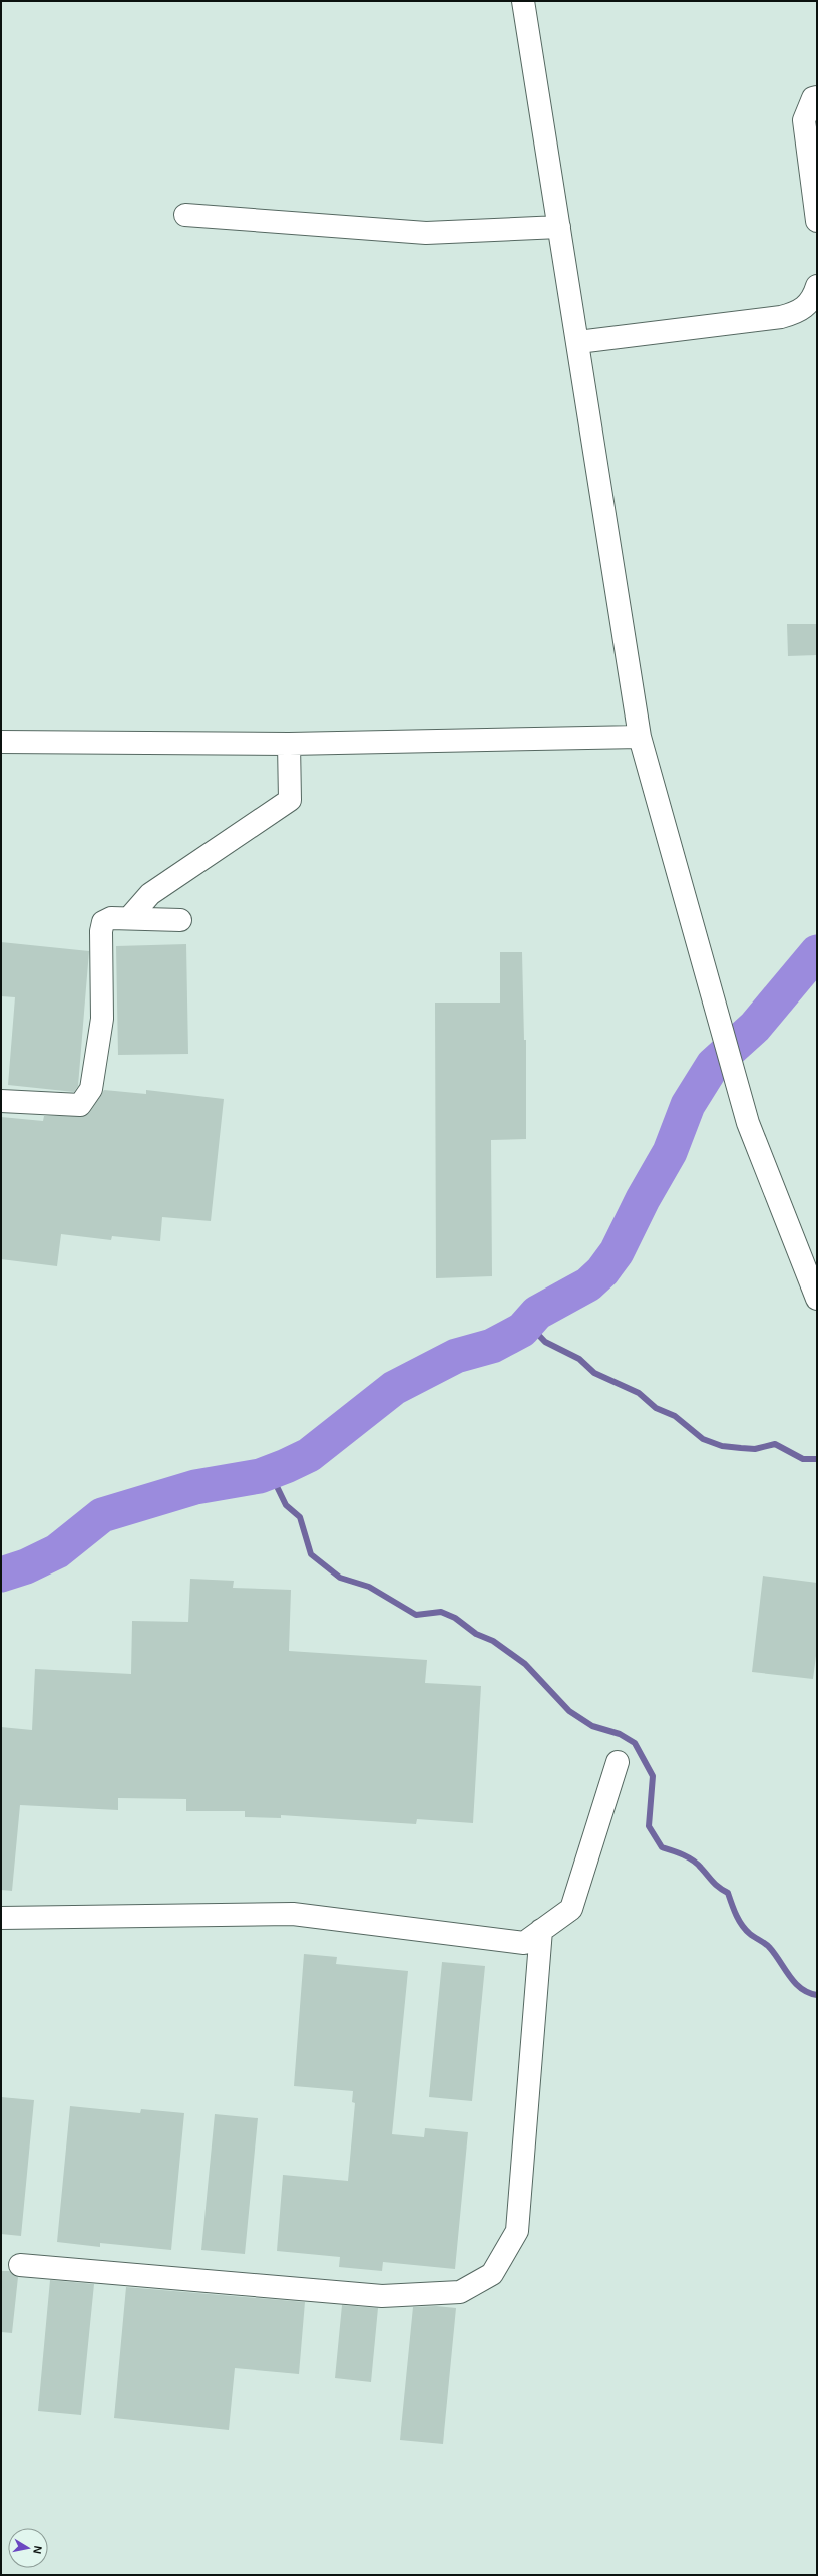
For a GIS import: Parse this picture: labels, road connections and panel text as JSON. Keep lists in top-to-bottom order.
{
  "north": "right"
}
